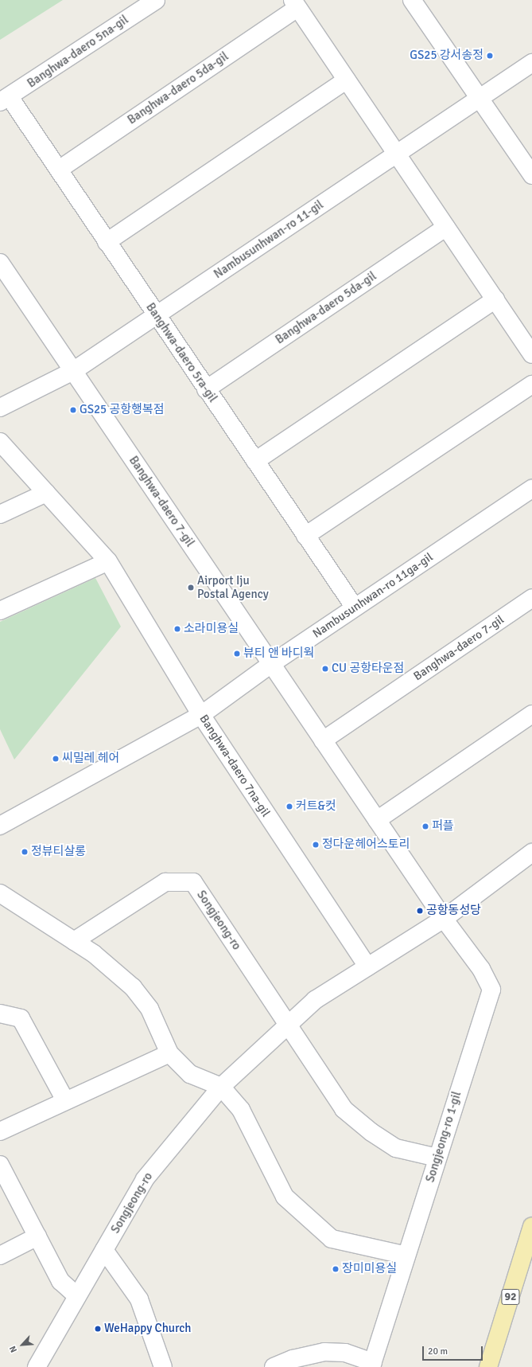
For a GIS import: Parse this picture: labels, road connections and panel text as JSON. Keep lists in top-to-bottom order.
{
  "streets": {
    "main road": ["92"],
    "street": [
      "Banghwa-daero 5na-gil",
      "Banghwa-daero 5da-gil",
      "Nambusunhwan-ro 11-gil",
      "Banghwa-daero 5ra-gil",
      "Banghwa-daero 7-gil",
      "Nambusunhwan-ro 11ga-gil",
      "Banghwa-daero 7na-gil",
      "Songjeong-ro",
      "Songjeong-ro 1-gil"
    ]
  },
  "crossings": [
    ["Banghwa-daero 5na-gil", "Banghwa-daero 5ra-gil"],
    ["Banghwa-daero 5da-gil", "Nambusunhwan-ro 11-gil"],
    ["Banghwa-daero 5da-gil", "Banghwa-daero 5ra-gil"],
    ["Nambusunhwan-ro 11-gil", "Banghwa-daero 5ra-gil"],
    ["Nambusunhwan-ro 11-gil", "Banghwa-daero 7-gil"],
    ["Banghwa-daero 5ra-gil", "Nambusunhwan-ro 11ga-gil"],
    ["Banghwa-daero 7-gil", "Nambusunhwan-ro 11ga-gil"],
    ["Banghwa-daero 7-gil", "Songjeong-ro"],
    ["Banghwa-daero 7-gil", "Songjeong-ro 1-gil"],
    ["Nambusunhwan-ro 11ga-gil", "Banghwa-daero 7na-gil"],
    ["Banghwa-daero 7na-gil", "Songjeong-ro"],
    ["Songjeong-ro", "Songjeong-ro 1-gil"]
  ],
  "places": [
    "GS25 강서송정",
    "GS25 공항행복점",
    "Airport Iju Postal Agency",
    "소라미용실",
    "뷰티 앤 바디웍",
    "CU 공항타운점",
    "씨밀레 헤어",
    "커트&컷",
    "퍼플",
    "정다운헤어스토리",
    "정뷰티살롱",
    "공항동성당",
    "장미미용실",
    "WeHappy Church"
  ],
  "scale_bar": "20 m",
  "north": "bottom left"
}
